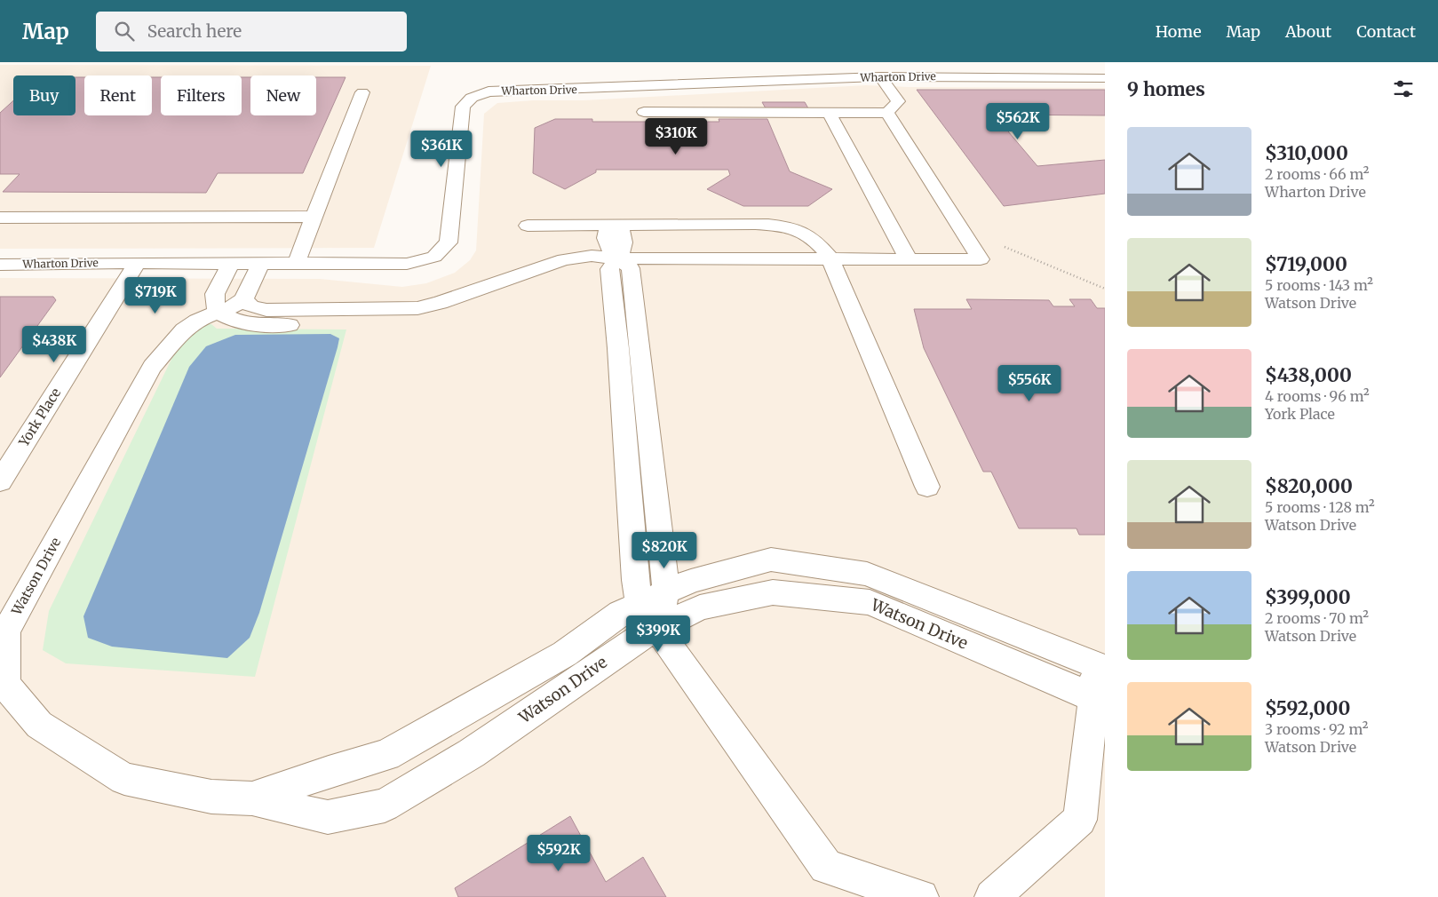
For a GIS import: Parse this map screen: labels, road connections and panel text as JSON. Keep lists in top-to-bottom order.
{
  "streets": {
    "street": ["Wharton Drive", "York Place", "Watson Drive"]
  },
  "crossings": [
    ["Wharton Drive", "York Place"]
  ],
  "page": {
    "header": "Map",
    "search": "Search here",
    "nav": [
      "Home",
      "Map",
      "About",
      "Contact"
    ],
    "heading": "9 homes",
    "chip": [
      "Buy",
      "Rent",
      "Filters",
      "New"
    ],
    "price": [
      "$562K",
      "$310K",
      "$361K",
      "$719K",
      "$438K",
      "$556K",
      "$820K",
      "$399K",
      "$592K"
    ],
    "list": [
      {
        "name": "$310,000",
        "note": "2 rooms · 66 m² · Wharton Drive"
      },
      {
        "name": "$719,000",
        "note": "5 rooms · 143 m² · Watson Drive"
      },
      {
        "name": "$438,000",
        "note": "4 rooms · 96 m² · York Place"
      },
      {
        "name": "$820,000",
        "note": "5 rooms · 128 m² · Watson Drive"
      },
      {
        "name": "$399,000",
        "note": "2 rooms · 70 m² · Watson Drive"
      },
      {
        "name": "$592,000",
        "note": "3 rooms · 92 m² · Watson Drive"
      }
    ]
  }
}
